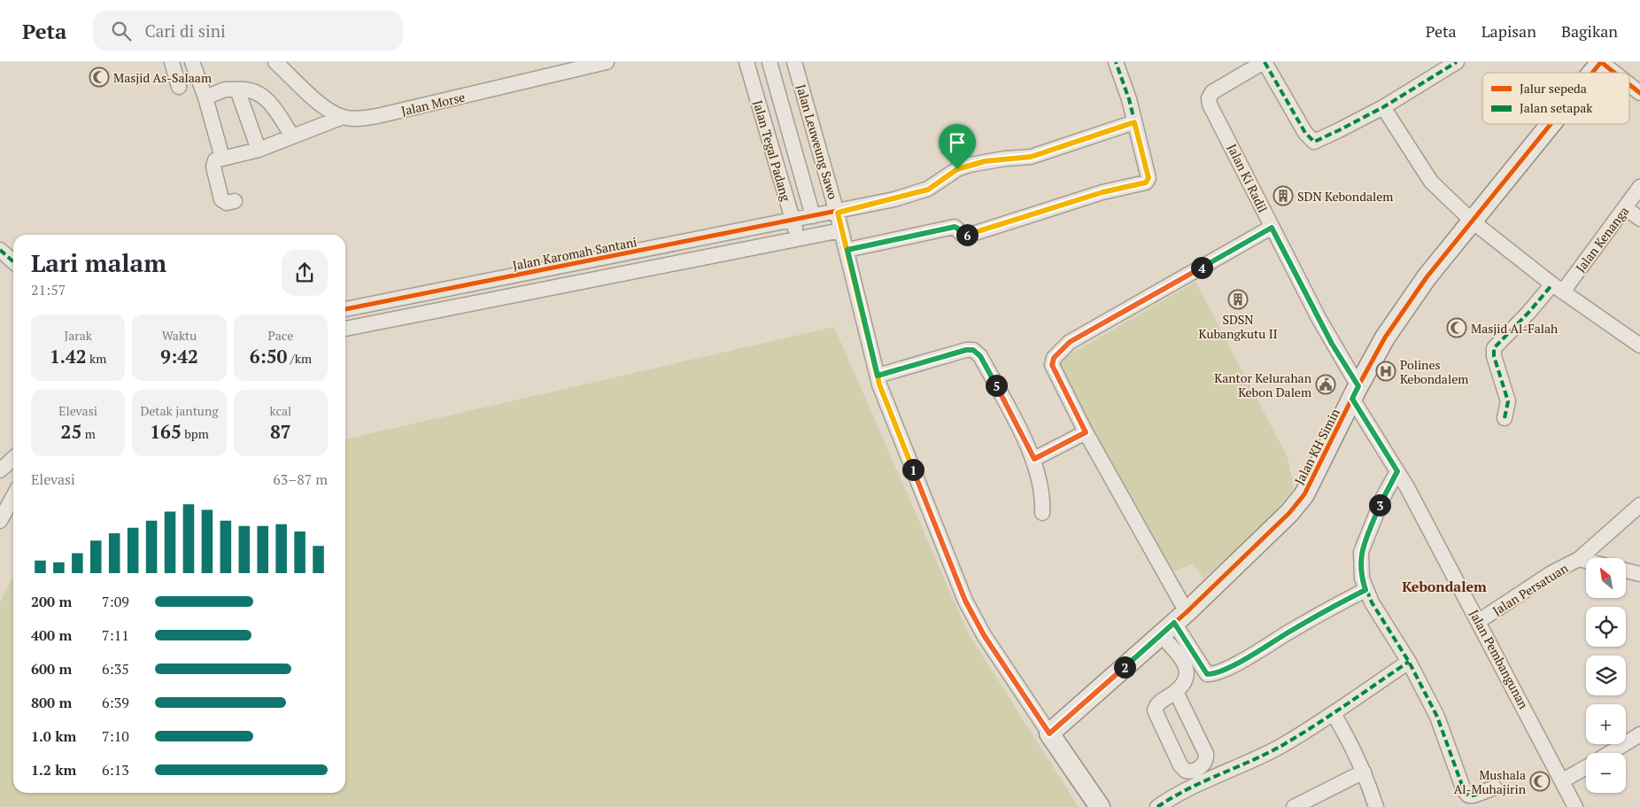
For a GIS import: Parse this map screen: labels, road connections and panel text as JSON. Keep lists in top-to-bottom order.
{
  "streets": {
    "street": [
      "Jalan Morse",
      "Jalan Leuweung Sawo",
      "Jalan Tegal Padang",
      "Jalan Ki Radil",
      "Jalan Kenanga",
      "Jalan Karomah Santani",
      "Jalan KH Simin",
      "Jalan Persatuan",
      "Jalan Pembangunan"
    ]
  },
  "crossings": [
    ["Jalan Leuweung Sawo", "Jalan Karomah Santani"],
    ["Jalan Leuweung Sawo", "Jalan KH Simin"],
    ["Jalan Tegal Padang", "Jalan Karomah Santani"],
    ["Jalan Ki Radil", "Jalan KH Simin"],
    ["Jalan Ki Radil", "Jalan Pembangunan"],
    ["Jalan KH Simin", "Jalan Pembangunan"],
    ["Jalan Persatuan", "Jalan Pembangunan"]
  ],
  "districts": ["Kebondalem"],
  "places": {
    "mosque": ["Masjid As-Salaam", "Masjid Al-Falah", "Mushala Al-Muhajirin"],
    "building": ["SDN Kebondalem", "SDSN Kubangkutu II"],
    "hospital": ["Polines Kebondalem"],
    "public building": ["Kantor Kelurahan Kebon Dalem"]
  },
  "legend": ["Jalur sepeda", "Jalan setapak"],
  "north": "top left",
  "page": {
    "header": "Peta",
    "search": "Cari di sini",
    "nav": ["Peta", "Lapisan", "Bagikan"],
    "pins": [
      "6",
      "4",
      "5",
      "1",
      "3",
      "2"
    ],
    "heading": ["Lari malam", "21:57"],
    "stats": [
      ["Jarak", "1.42 km"],
      ["Waktu", "9:42"],
      ["Pace", "6:50 /km"],
      ["Elevasi", "25 m"],
      ["Detak jantung", "165 bpm"],
      ["kcal", "87"]
    ],
    "chart": ["Elevasi", "63–87 m"],
    "map_buttons": ["+", "−"],
    "list": [
      {
        "name": "200 m",
        "note": "7:09"
      },
      {
        "name": "400 m",
        "note": "7:11"
      },
      {
        "name": "600 m",
        "note": "6:35"
      },
      {
        "name": "800 m",
        "note": "6:39"
      },
      {
        "name": "1.0 km",
        "note": "7:10"
      },
      {
        "name": "1.2 km",
        "note": "6:13"
      }
    ]
  }
}
